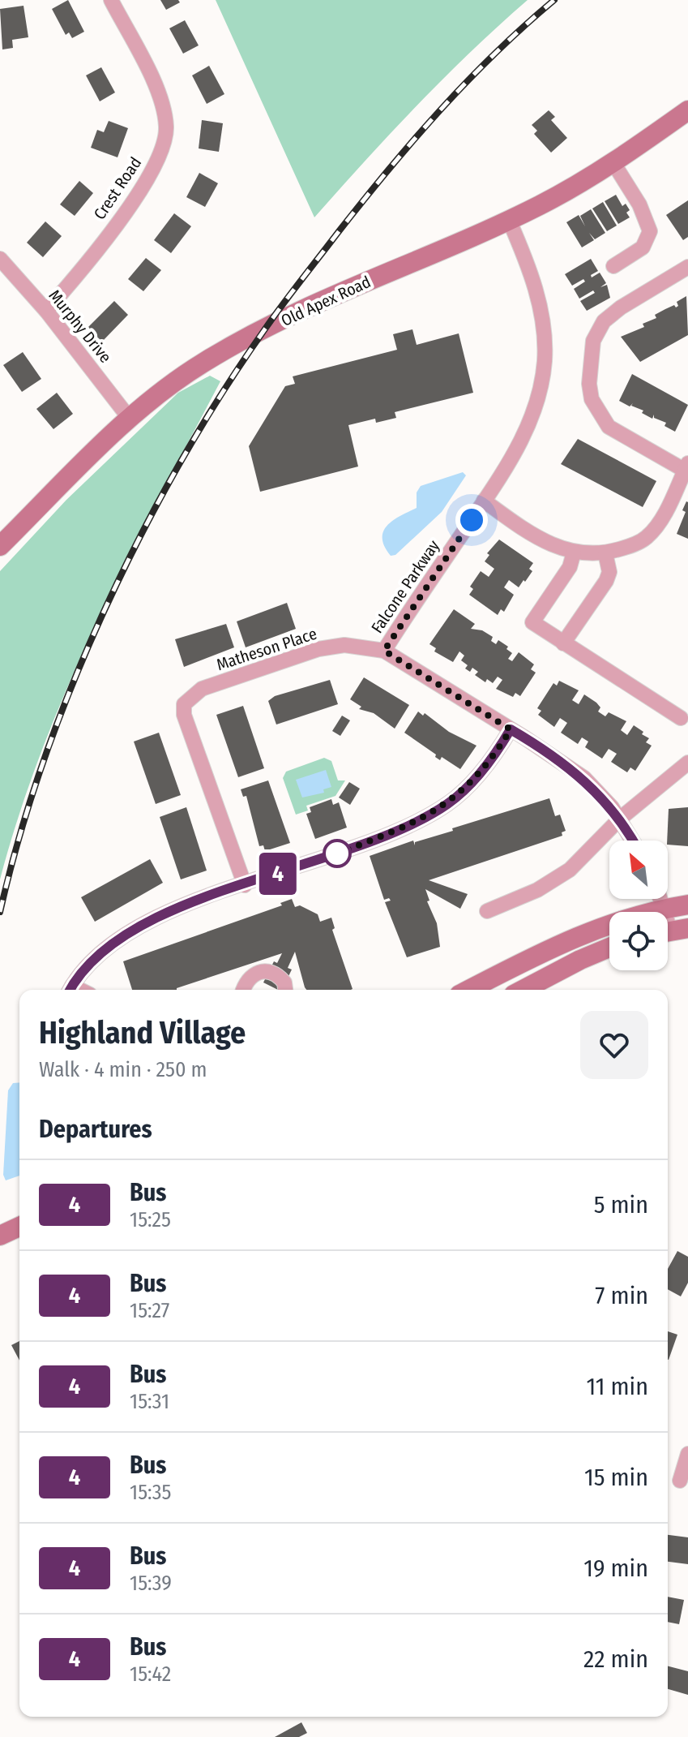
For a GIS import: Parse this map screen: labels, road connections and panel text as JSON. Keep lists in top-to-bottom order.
{
  "streets": {
    "street": [
      "Crest Road",
      "Old Apex Road",
      "Murphy Drive",
      "Falcone Parkway",
      "Matheson Place"
    ]
  },
  "crossings": [
    ["Crest Road", "Murphy Drive"],
    ["Old Apex Road", "Murphy Drive"],
    ["Old Apex Road", "Falcone Parkway"],
    ["Falcone Parkway", "Matheson Place"]
  ],
  "lines": ["bus line 4"],
  "north": "top left",
  "page": {
    "on_map": "4",
    "heading": [
      ["Highland Village", "Walk · 4 min · 250 m"],
      "Departures"
    ],
    "list": [
      {
        "mark": "4",
        "name": "Bus",
        "note": "15:25",
        "value": "5 min"
      },
      {
        "mark": "4",
        "name": "Bus",
        "note": "15:27",
        "value": "7 min"
      },
      {
        "mark": "4",
        "name": "Bus",
        "note": "15:31",
        "value": "11 min"
      },
      {
        "mark": "4",
        "name": "Bus",
        "note": "15:35",
        "value": "15 min"
      },
      {
        "mark": "4",
        "name": "Bus",
        "note": "15:39",
        "value": "19 min"
      },
      {
        "mark": "4",
        "name": "Bus",
        "note": "15:42",
        "value": "22 min"
      }
    ]
  }
}
